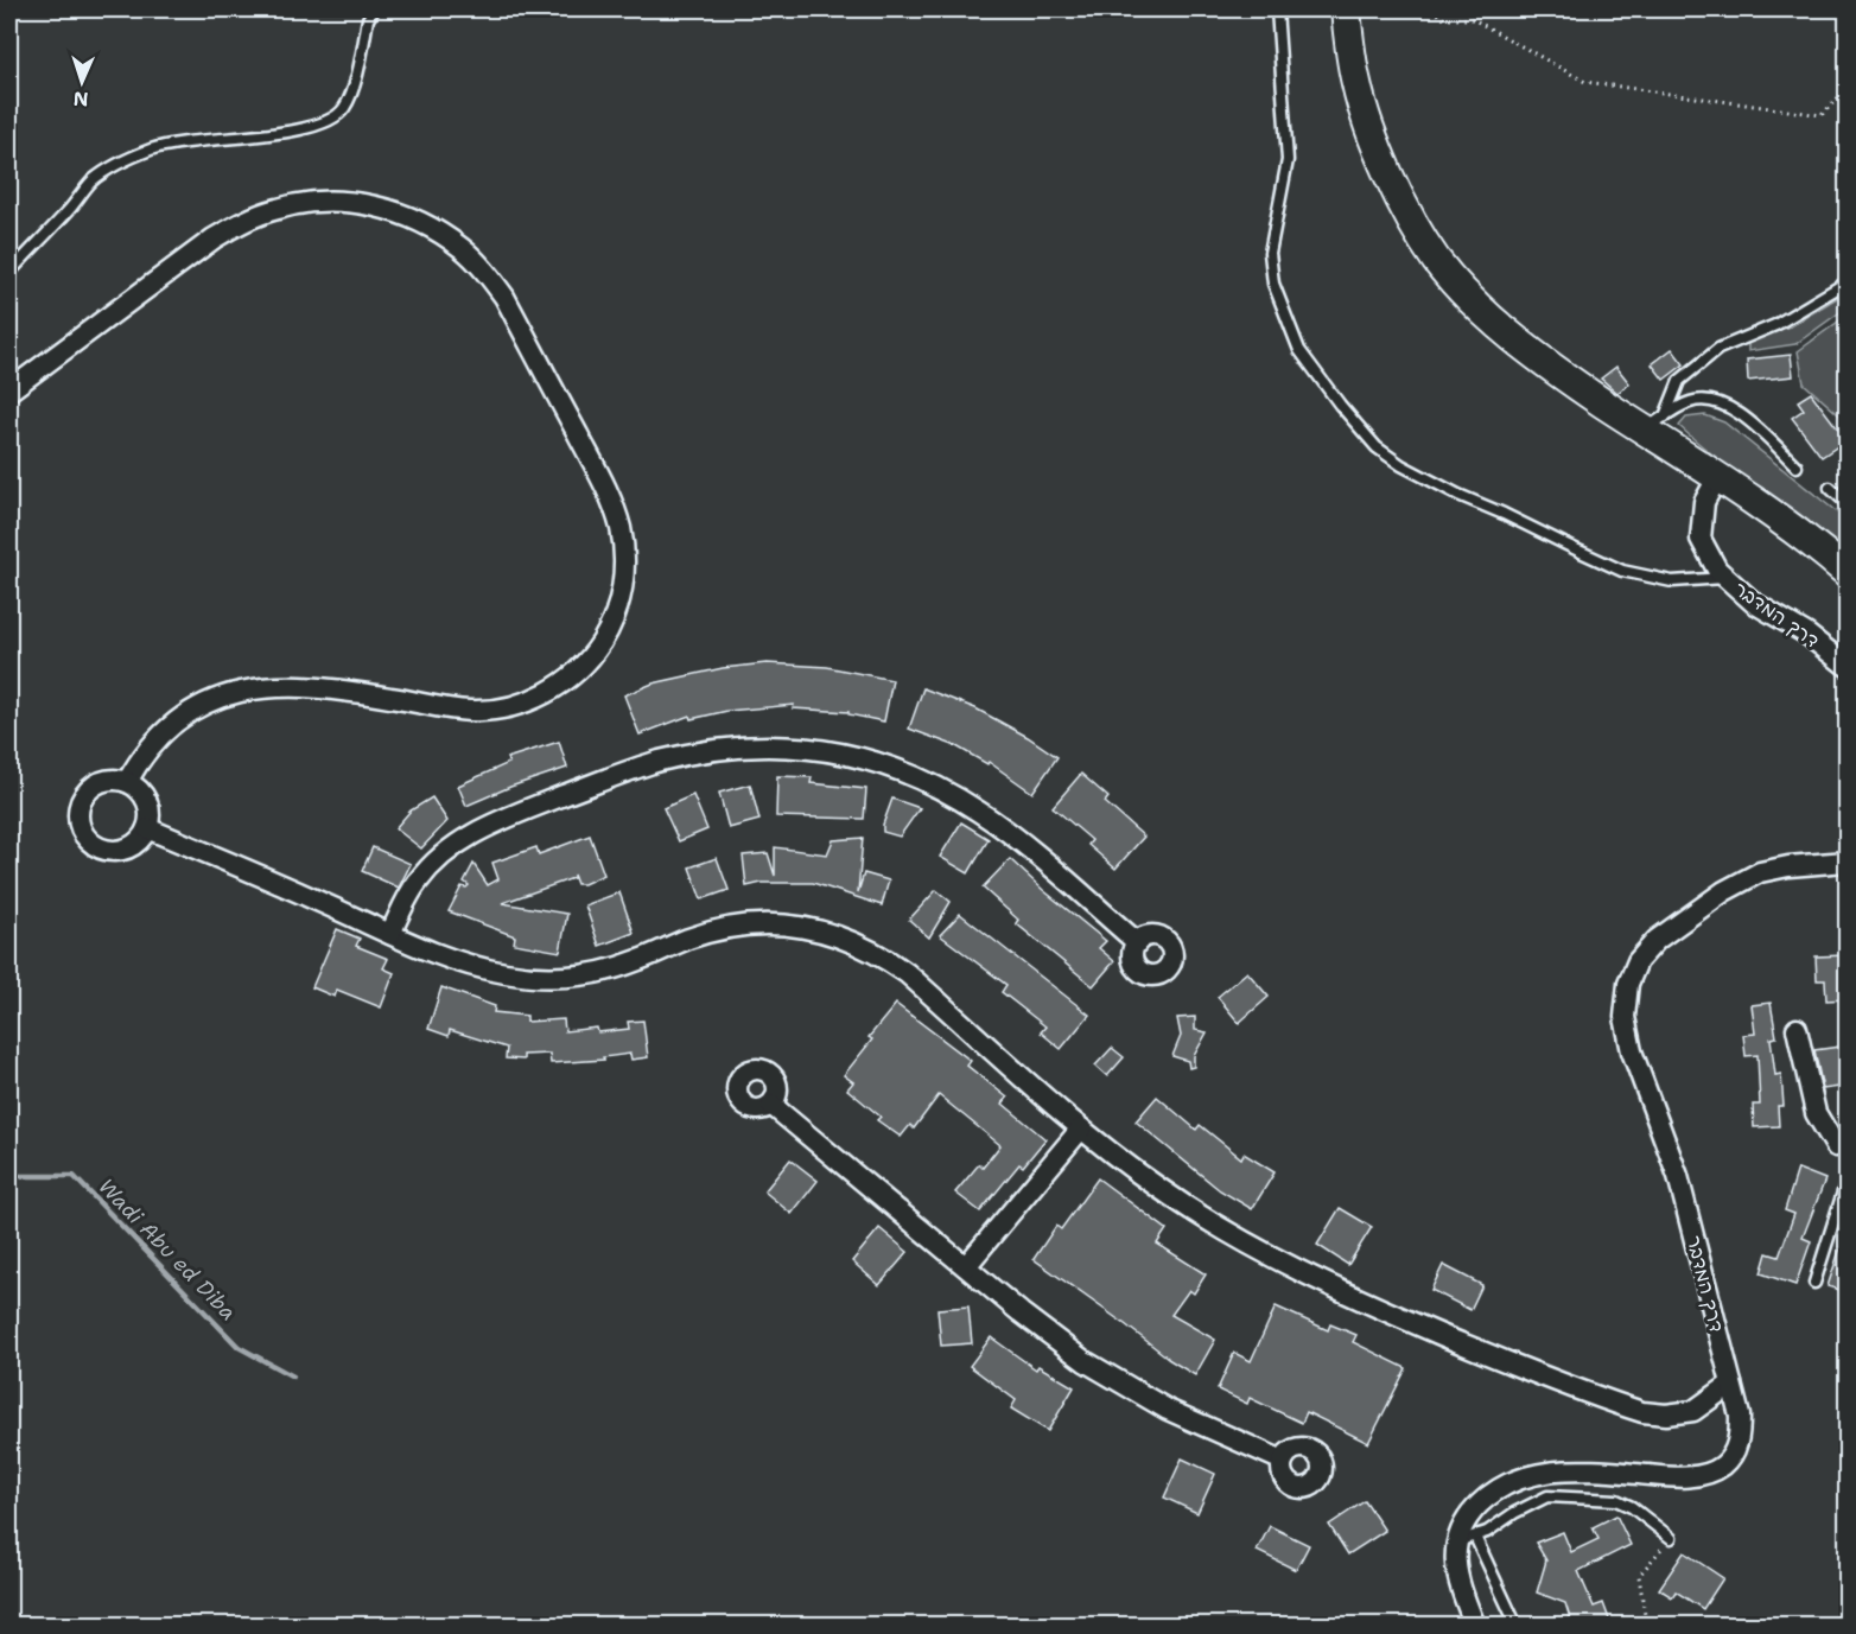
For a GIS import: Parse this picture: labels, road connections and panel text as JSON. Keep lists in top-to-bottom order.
{
  "streets": {
    "street": ["דרך המדבר"]
  },
  "water": ["Wadi Abu ed Diba"],
  "north": "bottom"
}
